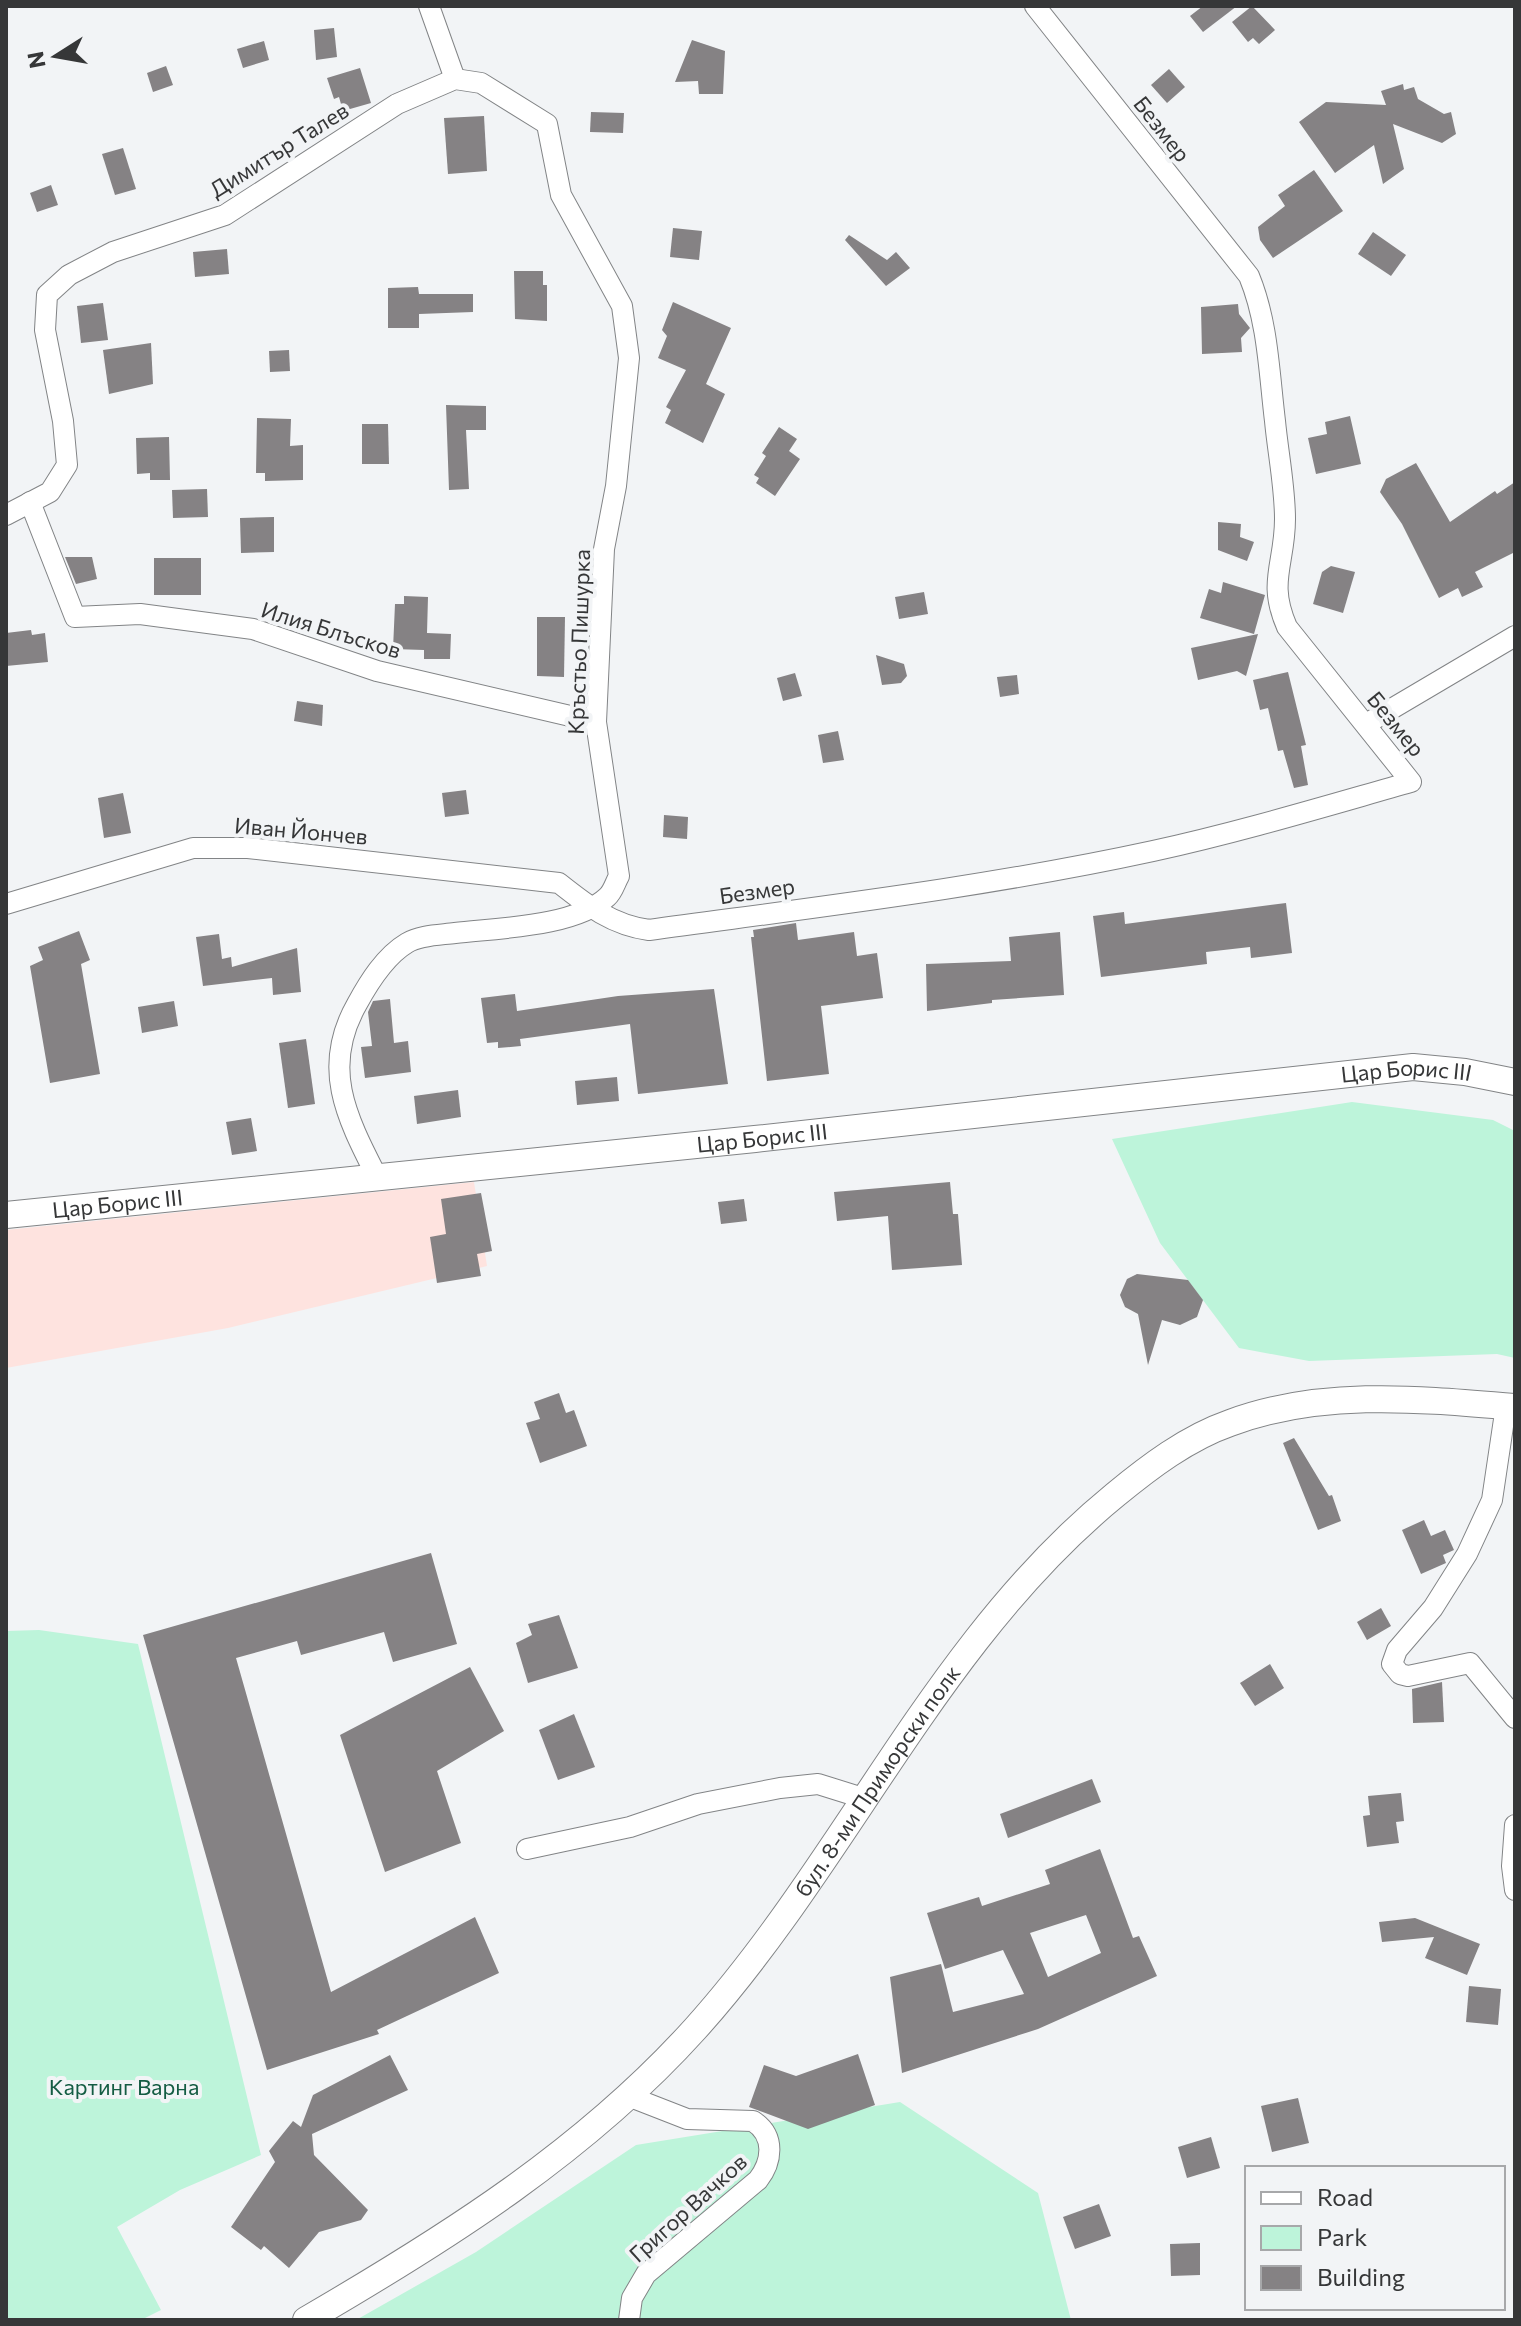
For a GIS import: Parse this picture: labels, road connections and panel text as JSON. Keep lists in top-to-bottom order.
{
  "streets": {
    "street": [
      "Безмер",
      "Димитър Талев",
      "Илия Блъсков",
      "Кръстьо Пишурка",
      "Иван Йончев",
      "Цар Борис III",
      "бул. 8-ми Приморски полк",
      "Григор Вачков"
    ]
  },
  "crossings": [
    ["Безмер", "Кръстьо Пишурка"],
    ["Безмер", "Иван Йончев"],
    ["Димитър Талев", "Илия Блъсков"],
    ["Димитър Талев", "Кръстьо Пишурка"],
    ["Илия Блъсков", "Кръстьо Пишурка"],
    ["Кръстьо Пишурка", "Иван Йончев"],
    ["Кръстьо Пишурка", "Цар Борис III"],
    ["бул. 8-ми Приморски полк", "Григор Вачков"]
  ],
  "parks": ["Картинг Варна"],
  "legend": ["Road", "Park", "Building"],
  "north": "left"
}
